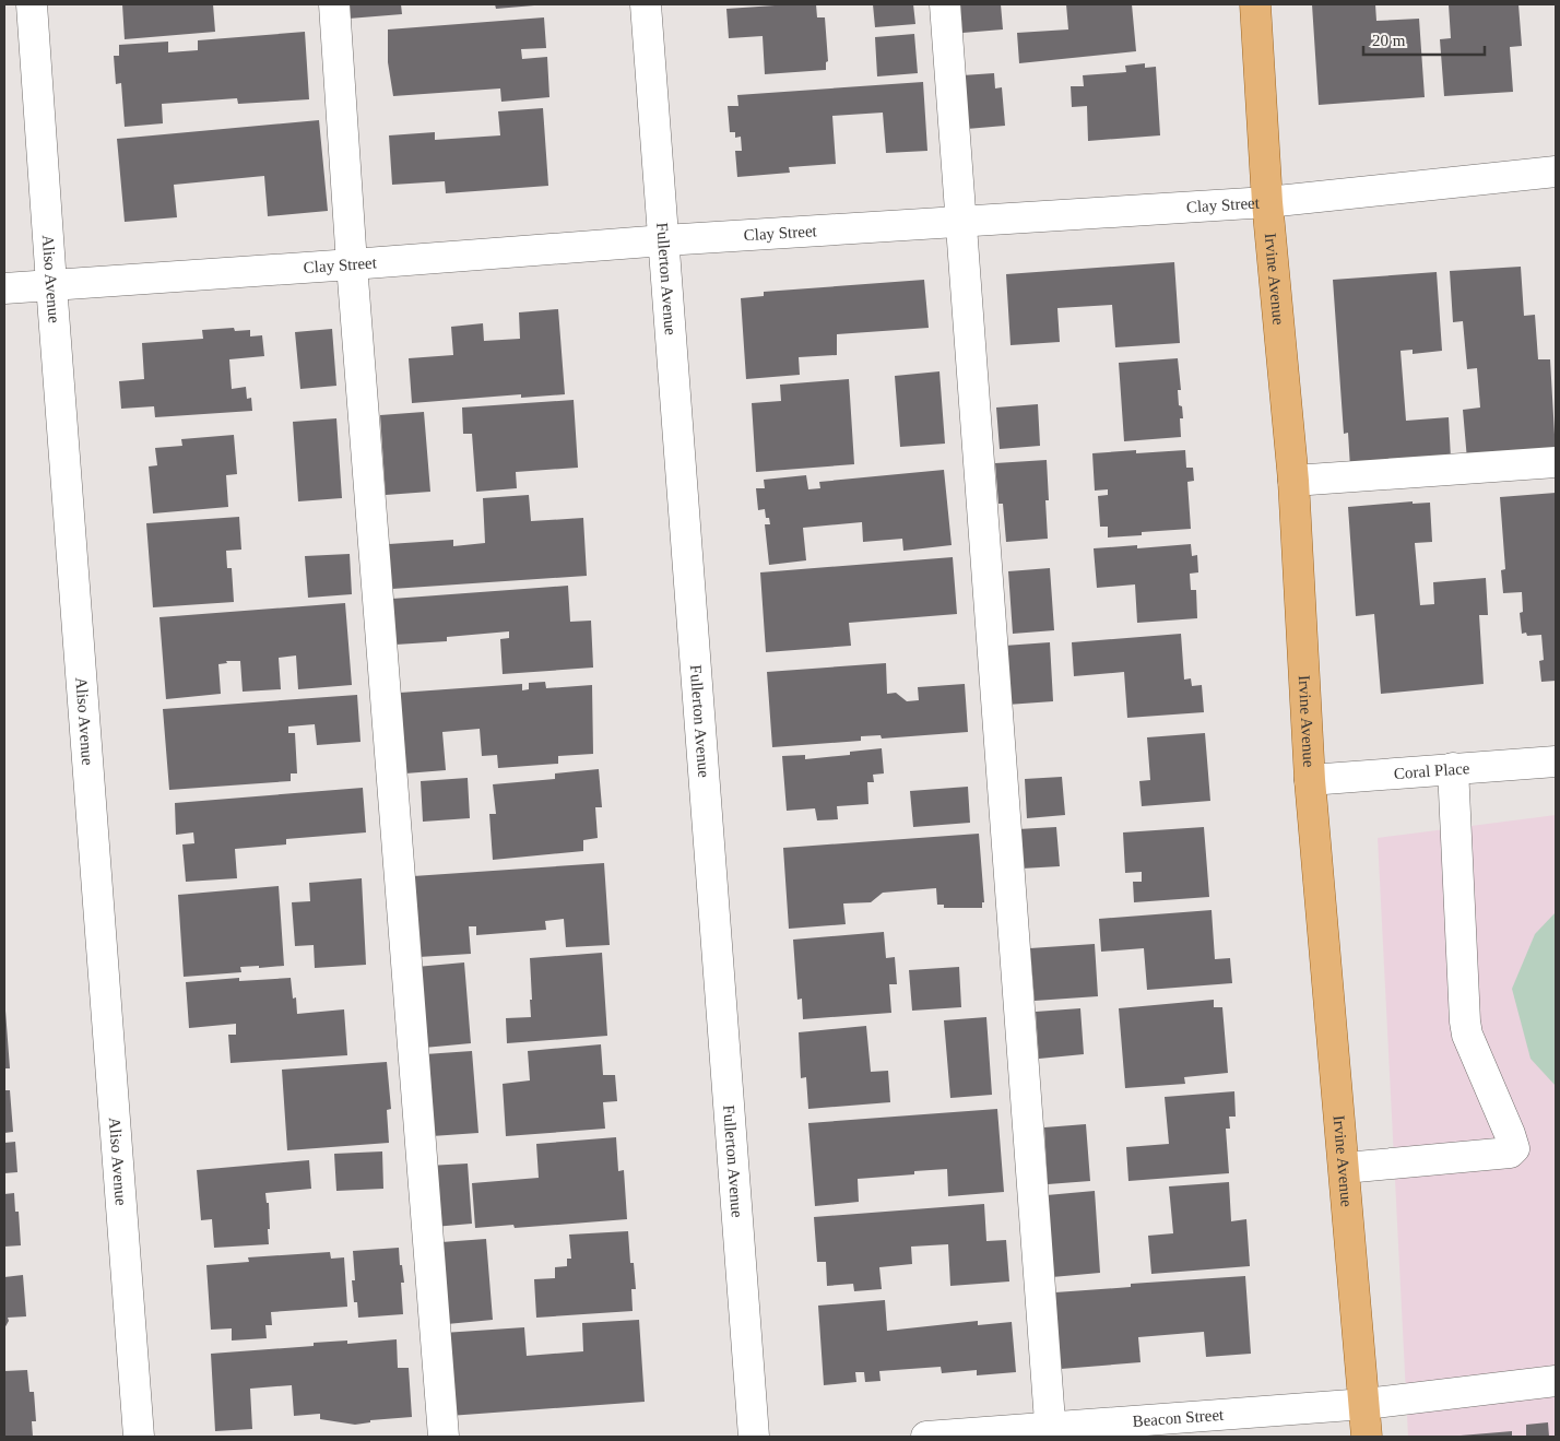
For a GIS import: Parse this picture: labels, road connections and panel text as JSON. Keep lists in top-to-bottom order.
{
  "streets": {
    "main road": ["Irvine Avenue"],
    "street": [
      "Clay Street",
      "Aliso Avenue",
      "Fullerton Avenue",
      "Coral Place",
      "Beacon Street"
    ]
  },
  "crossings": [
    ["Clay Street", "Aliso Avenue"],
    ["Clay Street", "Fullerton Avenue"],
    ["Clay Street", "Irvine Avenue"],
    ["Irvine Avenue", "Coral Place"],
    ["Irvine Avenue", "Beacon Street"]
  ],
  "scale_bar": "20 m"
}
